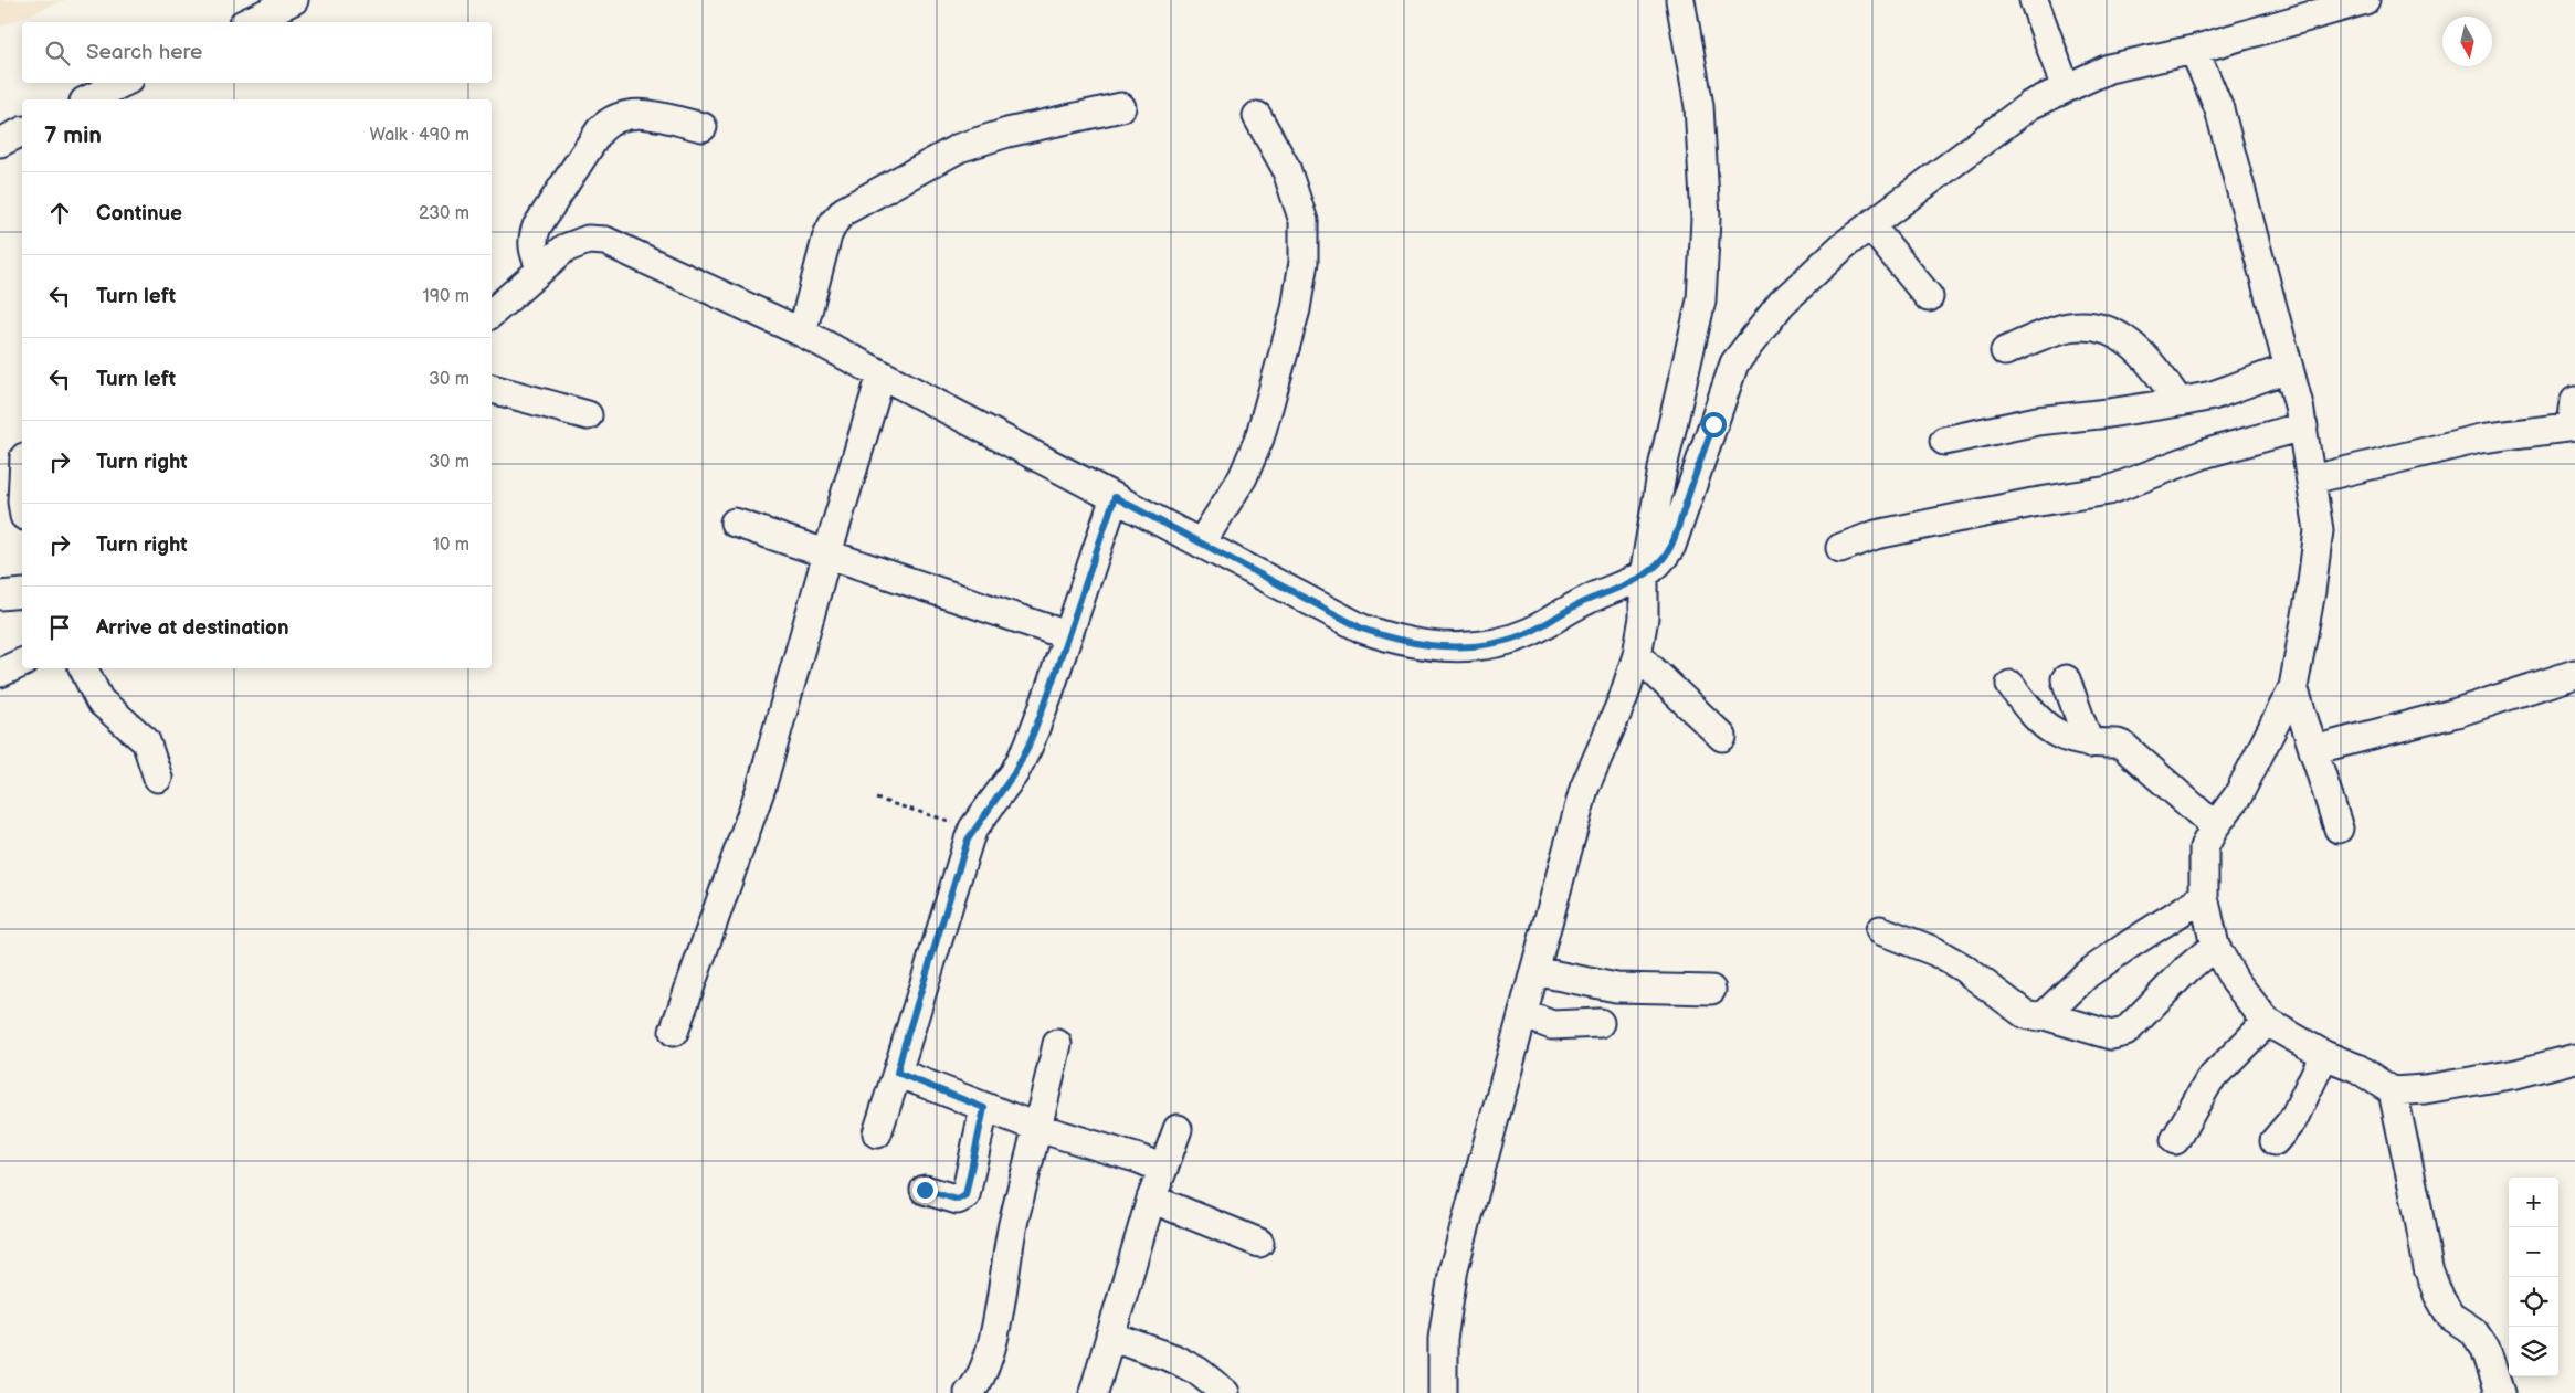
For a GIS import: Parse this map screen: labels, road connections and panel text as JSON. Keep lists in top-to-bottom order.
{
  "north": "bottom",
  "page": {
    "search": "Search here",
    "heading": ["7 min", "Walk · 490 m"],
    "list": [
      ["Continue", "230 m"],
      ["Turn left", "190 m"],
      ["Turn left", "30 m"],
      ["Turn right", "30 m"],
      ["Turn right", "10 m"],
      "Arrive at destination"
    ],
    "map_buttons": ["+", "−"]
  }
}
